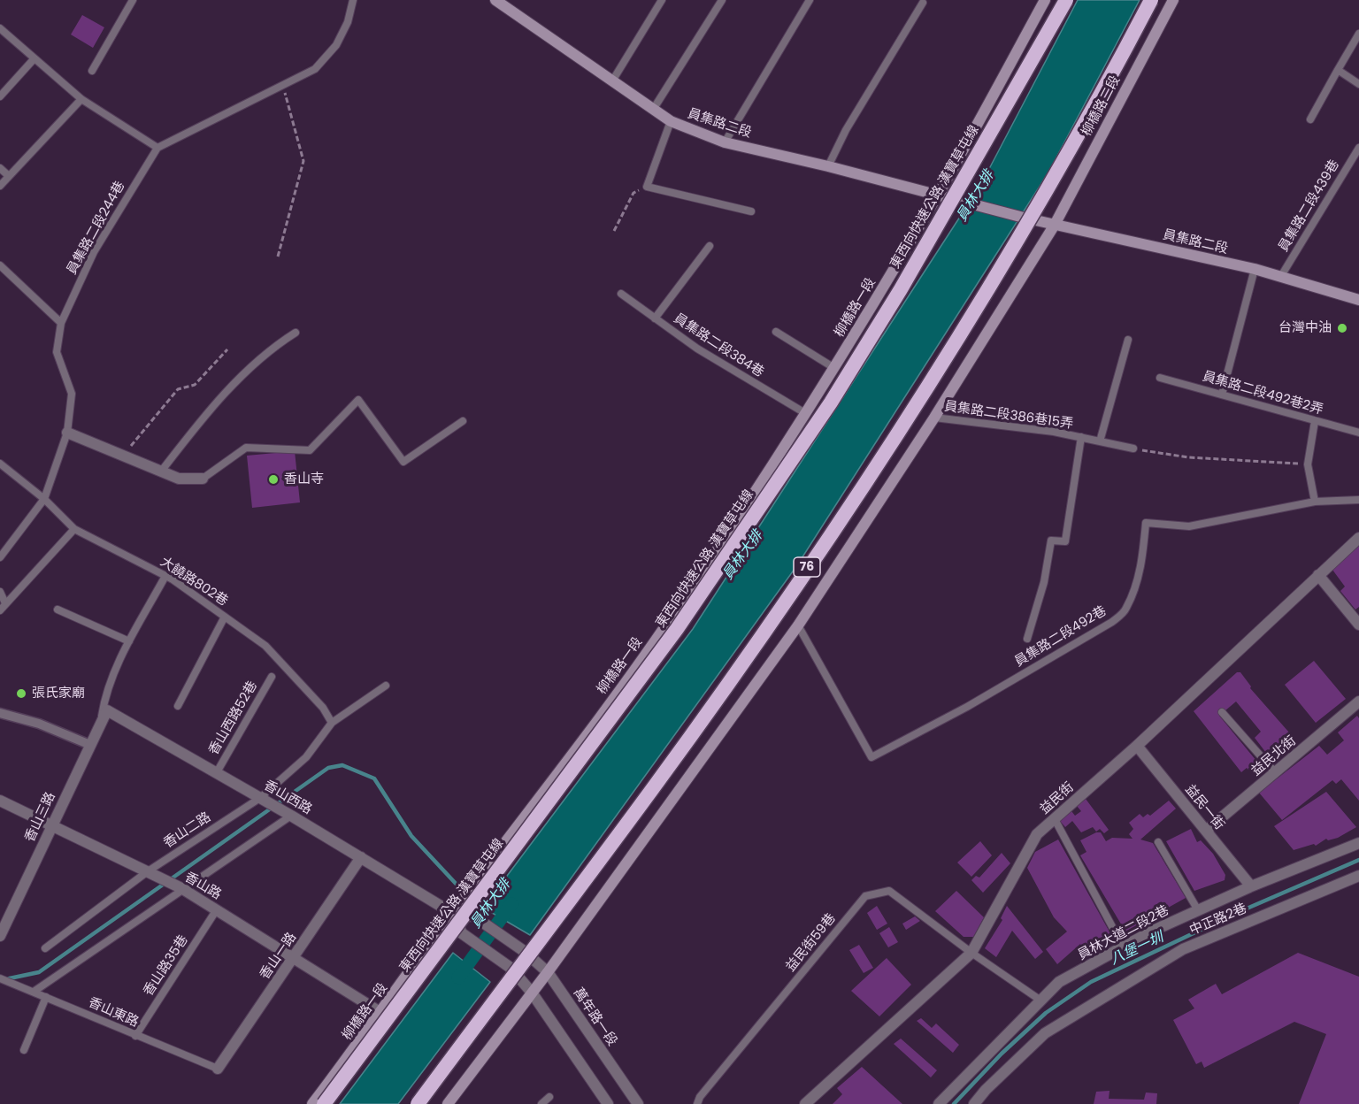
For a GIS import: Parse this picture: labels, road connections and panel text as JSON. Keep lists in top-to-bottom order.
{
  "streets": {
    "highway": ["東西向快速公路 漢寶草屯線", "76"],
    "main road": ["柳橋路二段", "員集路二段", "柳橋路一段"],
    "street": [
      "益民北街",
      "香山西路",
      "益民街",
      "益民一街",
      "香山三路",
      "香山路",
      "中正路2巷",
      "員林大道二段2巷",
      "香山一路",
      "萬年路一段"
    ],
    "lane": [
      "員集路二段439巷",
      "員集路二段244巷",
      "員集路二段384巷",
      "員集路二段492巷2弄",
      "員集路二段386巷15弄",
      "大饒路802巷",
      "員集路二段492巷",
      "香山西路52巷",
      "香山二路",
      "益民街59巷",
      "香山路35巷",
      "香山東路"
    ]
  },
  "crossings": [
    ["柳橋路二段", "員集路二段"],
    ["員集路二段", "員集路二段439巷"],
    ["員集路二段", "柳橋路一段"],
    ["員集路二段244巷", "大饒路802巷"],
    ["柳橋路一段", "員集路二段384巷"],
    ["柳橋路一段", "香山西路"],
    ["柳橋路一段", "香山路"],
    ["柳橋路一段", "萬年路一段"],
    ["大饒路802巷", "香山二路"],
    ["香山西路52巷", "香山西路"],
    ["益民北街", "益民一街"],
    ["香山西路", "香山三路"],
    ["香山西路", "香山二路"],
    ["香山西路", "香山一路"],
    ["香山西路", "萬年路一段"],
    ["益民街", "益民一街"],
    ["益民街", "益民街59巷"],
    ["益民一街", "員林大道二段2巷"],
    ["香山三路", "香山路"],
    ["香山二路", "香山路"],
    ["香山路", "香山一路"],
    ["香山路", "香山路35巷"],
    ["員林大道二段2巷", "益民街59巷"],
    ["香山一路", "香山東路"],
    ["香山路35巷", "香山東路"]
  ],
  "water": ["員林大排", "八堡一圳"],
  "places": ["台灣中油", "香山寺", "張氏家廟"]
}
